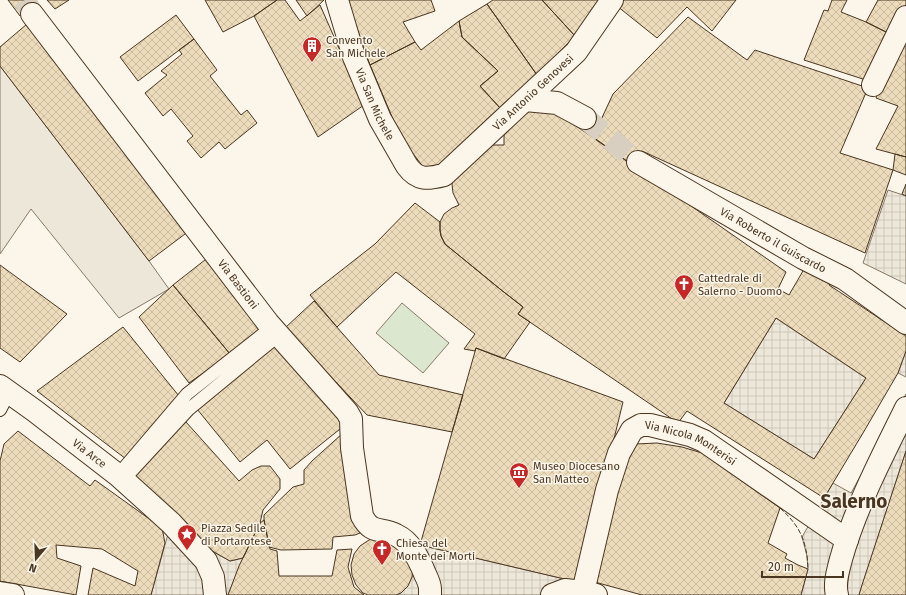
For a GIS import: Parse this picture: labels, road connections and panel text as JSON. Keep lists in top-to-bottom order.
{
  "streets": {
    "street": [
      "Via Antonio Genovesi",
      "Via San Michele",
      "Via Roberto il Guiscardo",
      "Via Bastioni",
      "Via Nicola Monterisi",
      "Via Arce"
    ]
  },
  "crossings": [
    ["Via Antonio Genovesi", "Via San Michele"]
  ],
  "districts": ["Salerno"],
  "places": {
    "building": ["Convento San Michele"],
    "church": ["Cattedrale di Salerno - Duomo", "Chiesa del Monte dei Morti"],
    "museum": ["Museo Diocesano San Matteo"],
    "place": ["Piazza Sedile di Portarotese"]
  },
  "scale_bar": "20 m",
  "north": "bottom"
}
